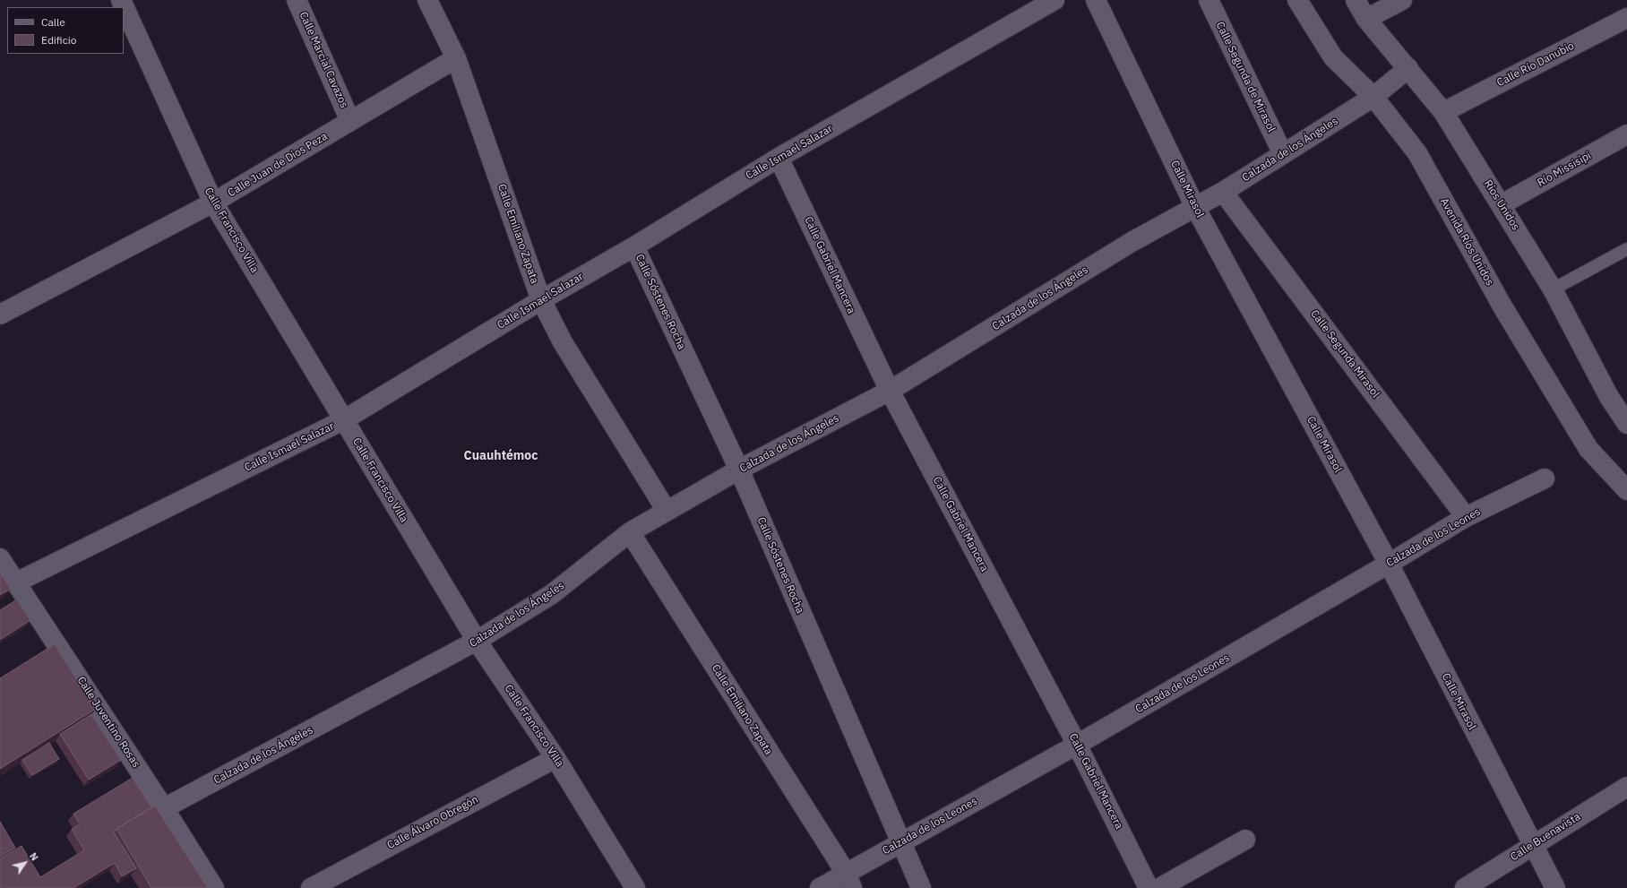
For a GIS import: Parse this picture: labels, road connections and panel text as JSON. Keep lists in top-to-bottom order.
{
  "streets": {
    "street": [
      "Calle Marcial Cavazos",
      "Calle Río Danubio",
      "Calle Segunda de Mirasol",
      "Calzada de los Ángeles",
      "Calle Ismael Salazar",
      "Calle Juan de Dios Peza",
      "Río Missisipi",
      "Calle Mirasol",
      "Ríos Unidos",
      "Calle Francisco Villa",
      "Calle Emiliano Zapata",
      "Avenida Ríos Unidos",
      "Calle Gabriel Mancera",
      "Calle Sóstenes Rocha",
      "Calle Segunda Mirasol",
      "Calzada de los Leones",
      "Calle Juventino Rosas",
      "Calle Álvaro Obregón",
      "Calle Buenavista"
    ]
  },
  "crossings": [
    ["Calle Marcial Cavazos", "Calle Juan de Dios Peza"],
    ["Calle Río Danubio", "Ríos Unidos"],
    ["Calle Segunda de Mirasol", "Calzada de los Ángeles"],
    ["Calzada de los Ángeles", "Calle Mirasol"],
    ["Calzada de los Ángeles", "Ríos Unidos"],
    ["Calzada de los Ángeles", "Calle Francisco Villa"],
    ["Calzada de los Ángeles", "Calle Emiliano Zapata"],
    ["Calzada de los Ángeles", "Avenida Ríos Unidos"],
    ["Calzada de los Ángeles", "Calle Gabriel Mancera"],
    ["Calzada de los Ángeles", "Calle Sóstenes Rocha"],
    ["Calzada de los Ángeles", "Calle Segunda Mirasol"],
    ["Calzada de los Ángeles", "Calle Juventino Rosas"],
    ["Calle Ismael Salazar", "Calle Francisco Villa"],
    ["Calle Ismael Salazar", "Calle Emiliano Zapata"],
    ["Calle Ismael Salazar", "Calle Gabriel Mancera"],
    ["Calle Ismael Salazar", "Calle Sóstenes Rocha"],
    ["Calle Ismael Salazar", "Calle Juventino Rosas"],
    ["Calle Juan de Dios Peza", "Calle Francisco Villa"],
    ["Calle Juan de Dios Peza", "Calle Emiliano Zapata"],
    ["Río Missisipi", "Ríos Unidos"],
    ["Calle Mirasol", "Calzada de los Leones"],
    ["Calle Mirasol", "Calle Buenavista"],
    ["Calle Francisco Villa", "Calle Álvaro Obregón"],
    ["Calle Emiliano Zapata", "Calzada de los Leones"],
    ["Calle Gabriel Mancera", "Calzada de los Leones"],
    ["Calle Sóstenes Rocha", "Calzada de los Leones"],
    ["Calle Segunda Mirasol", "Calzada de los Leones"]
  ],
  "districts": ["Cuauhtémoc"],
  "legend": ["Calle", "Edificio"],
  "north": "top right"
}
